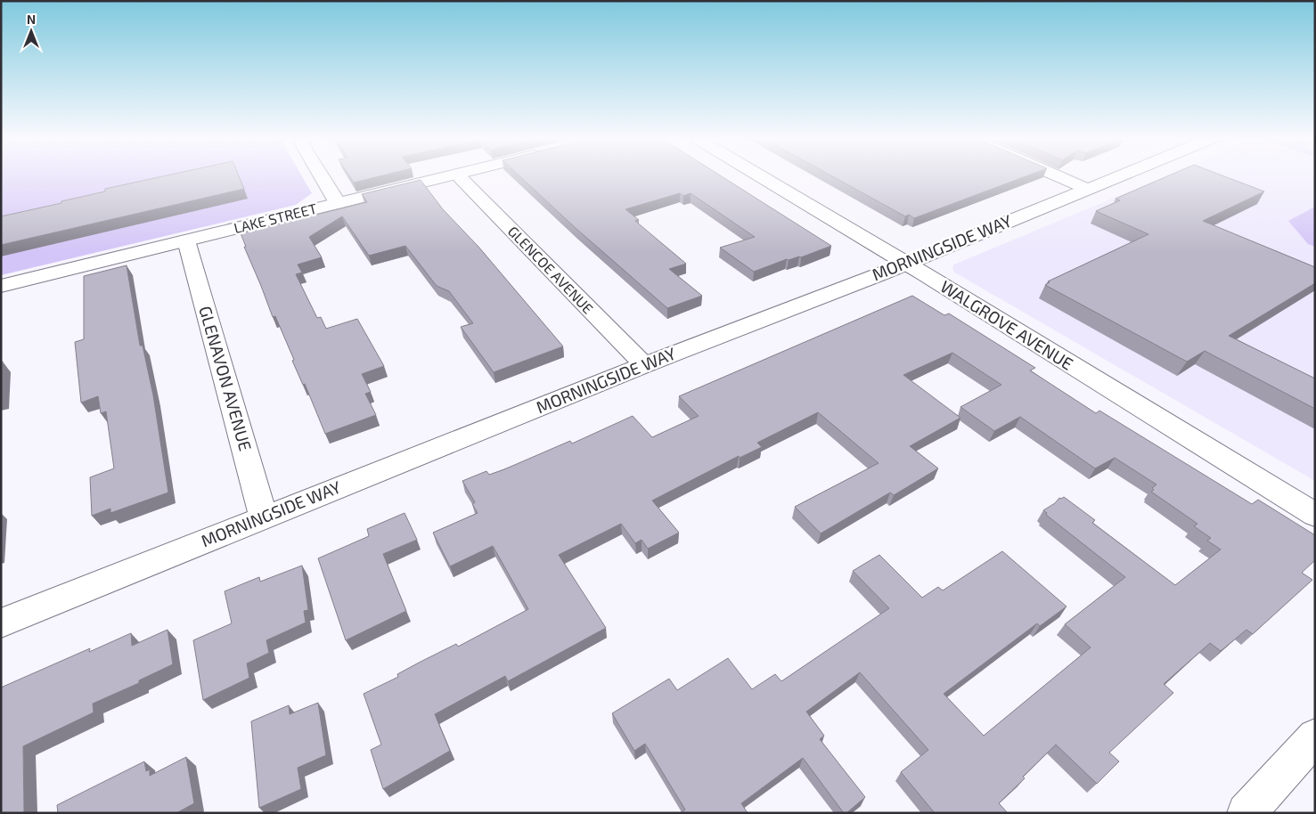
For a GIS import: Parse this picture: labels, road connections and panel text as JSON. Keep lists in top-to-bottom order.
{
  "streets": {
    "street": [
      "LAKE STREET",
      "MORNINGSIDE WAY",
      "GLENCOE AVENUE",
      "WALGROVE AVENUE",
      "GLENAVON AVENUE"
    ]
  },
  "crossings": [
    ["LAKE STREET", "GLENAVON AVENUE"],
    ["MORNINGSIDE WAY", "GLENCOE AVENUE"],
    ["MORNINGSIDE WAY", "WALGROVE AVENUE"],
    ["MORNINGSIDE WAY", "GLENAVON AVENUE"]
  ],
  "north": "top"
}
